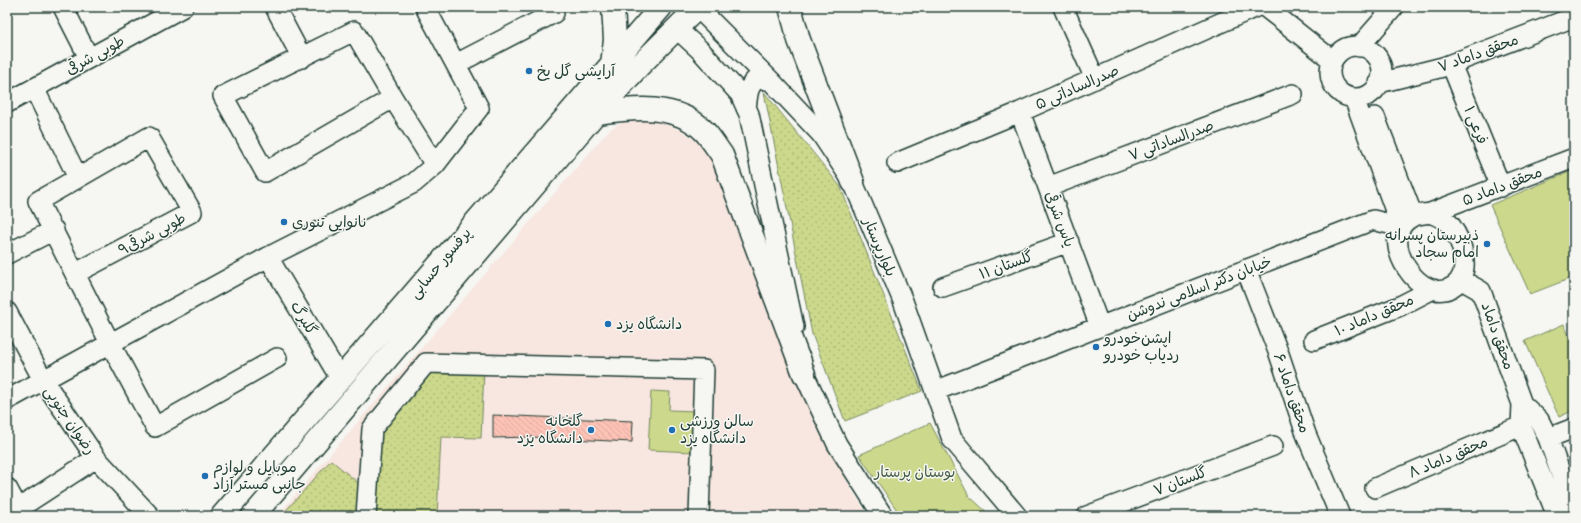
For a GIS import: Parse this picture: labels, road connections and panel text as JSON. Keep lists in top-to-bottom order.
{
  "streets": {
    "main road": ["پرفسور حسابی"],
    "street": [
      "محقق داماد ۷",
      "طوبی شرقی",
      "صدرالساداتی ۵",
      "فرعی ۱",
      "صدرالساداتی ۷",
      "محقق داماد ۵",
      "یاس شرقی",
      "طوبی شرقی۹",
      "بلوارپرستار",
      "گلستان ۱۱",
      "خيابان دکتر اسلامی ندوشن",
      "محقق داماد ۱۰",
      "گلبرگ",
      "محقق داماد",
      "محقق داماد ۶",
      "رضوان جنوبی",
      "محقق داماد ۸",
      "گلستان ۷"
    ]
  },
  "crossings": [
    ["محقق داماد ۷", "فرعی ۱"],
    ["صدرالساداتی ۵", "یاس شرقی"],
    ["فرعی ۱", "محقق داماد ۵"],
    ["صدرالساداتی ۷", "یاس شرقی"],
    ["محقق داماد ۵", "خيابان دکتر اسلامی ندوشن"],
    ["محقق داماد ۵", "محقق داماد ۱۰"],
    ["محقق داماد ۵", "محقق داماد"],
    ["یاس شرقی", "گلستان ۱۱"],
    ["یاس شرقی", "خيابان دکتر اسلامی ندوشن"],
    ["بلوارپرستار", "پرفسور حسابی"],
    ["بلوارپرستار", "خيابان دکتر اسلامی ندوشن"],
    ["پرفسور حسابی", "گلبرگ"],
    ["خيابان دکتر اسلامی ندوشن", "محقق داماد ۱۰"],
    ["خيابان دکتر اسلامی ندوشن", "محقق داماد"],
    ["خيابان دکتر اسلامی ندوشن", "محقق داماد ۶"],
    ["محقق داماد ۱۰", "محقق داماد"],
    ["محقق داماد", "محقق داماد ۸"]
  ],
  "parks": ["بوستان پرستار"],
  "places": [
    "آرایشی گل یخ",
    "نانوایی تنوری",
    "ذبیرستان پسرانه امام سجاد",
    "دانشگاه یزد",
    "اپشن‌خودرو ردیاب خودرو",
    "گلخانه دانشگاه یزد",
    "سالن ورزشی دانشگاه یزد",
    "موبایل و لوازم جانبی مستر آزاد"
  ]
}
